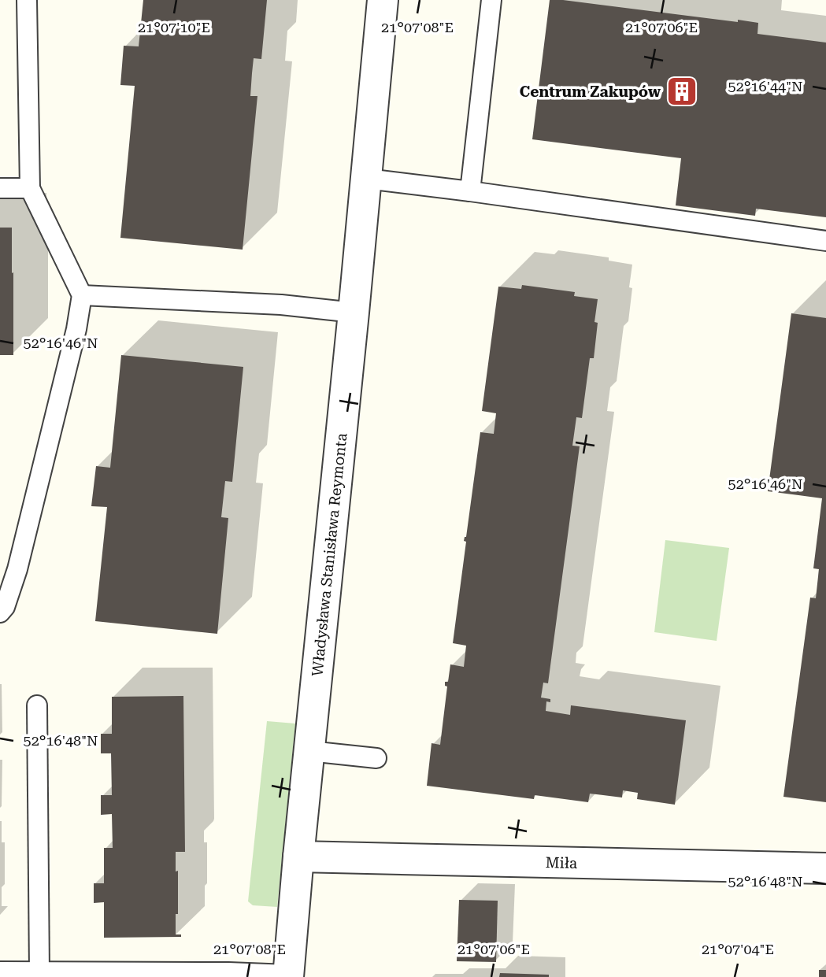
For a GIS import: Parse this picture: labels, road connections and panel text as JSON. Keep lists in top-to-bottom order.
{
  "streets": {
    "street": ["Władysława Stanisława Reymonta", "Miła"]
  },
  "crossings": [
    ["Władysława Stanisława Reymonta", "Miła"]
  ],
  "places": {
    "building": ["Centrum Zakupów"]
  },
  "coordinates": [
    "21°07'10\"E",
    "21°07'08\"E",
    "21°07'06\"E",
    "52°16'44\"N",
    "52°16'46\"N",
    "52°16'48\"N",
    "21°07'04\"E"
  ]
}
